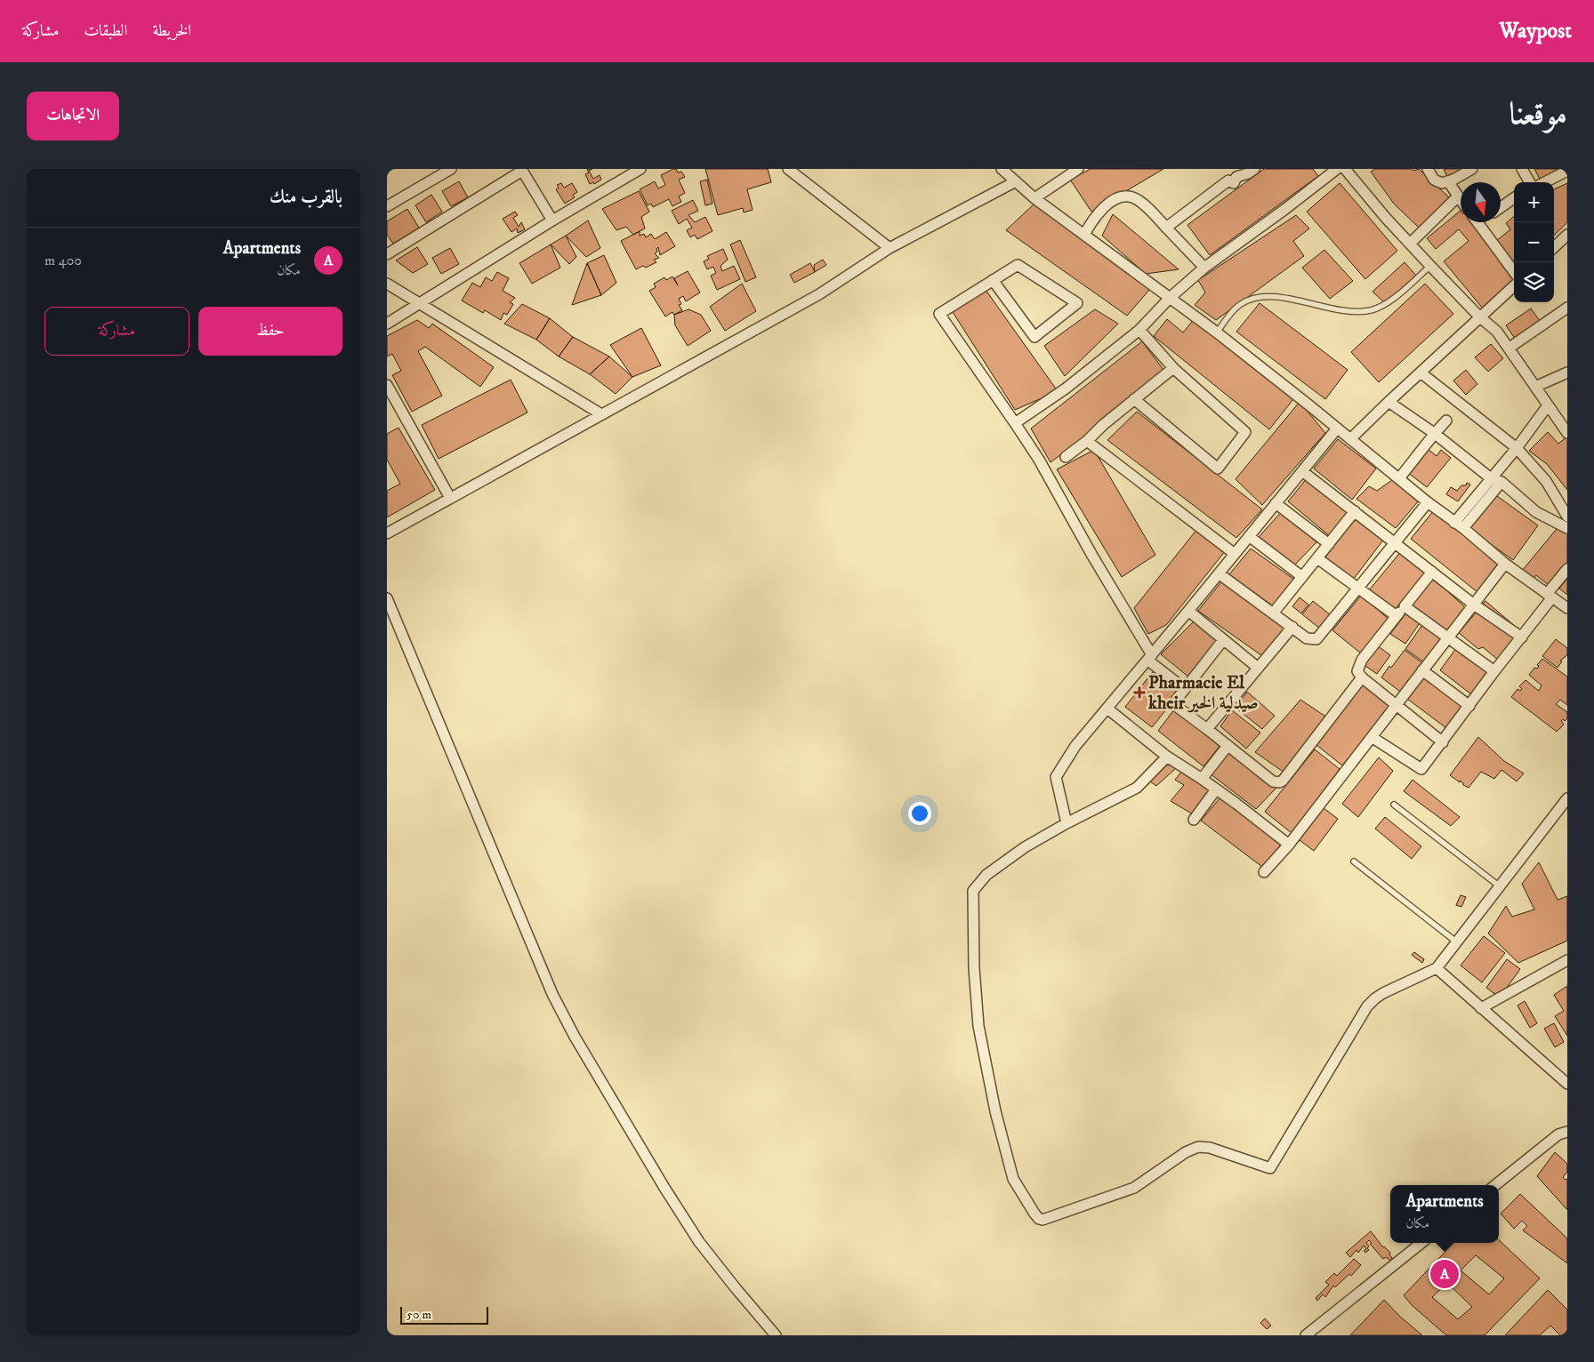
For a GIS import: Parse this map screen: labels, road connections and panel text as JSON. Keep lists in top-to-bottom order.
{
  "places": {
    "health": ["Pharmacie El kheir صيدلية الخير"]
  },
  "scale_bar": "50 m",
  "north": "bottom",
  "page": {
    "header": "Waypost",
    "nav": ["الخريطة", "الطبقات", "مشاركة"],
    "title": "موقعنا",
    "buttons": [
      "الاتجاهات",
      ["حفظ", "مشاركة"]
    ],
    "heading": "بالقرب منك",
    "map_buttons": ["+", "−"],
    "list": [
      {
        "mark": "A",
        "name": "Apartments",
        "note": "مكان",
        "value": "400 m"
      }
    ],
    "popup": ["Apartments", "مكان"],
    "pins": "A",
    "scale": "50 m"
  }
}
